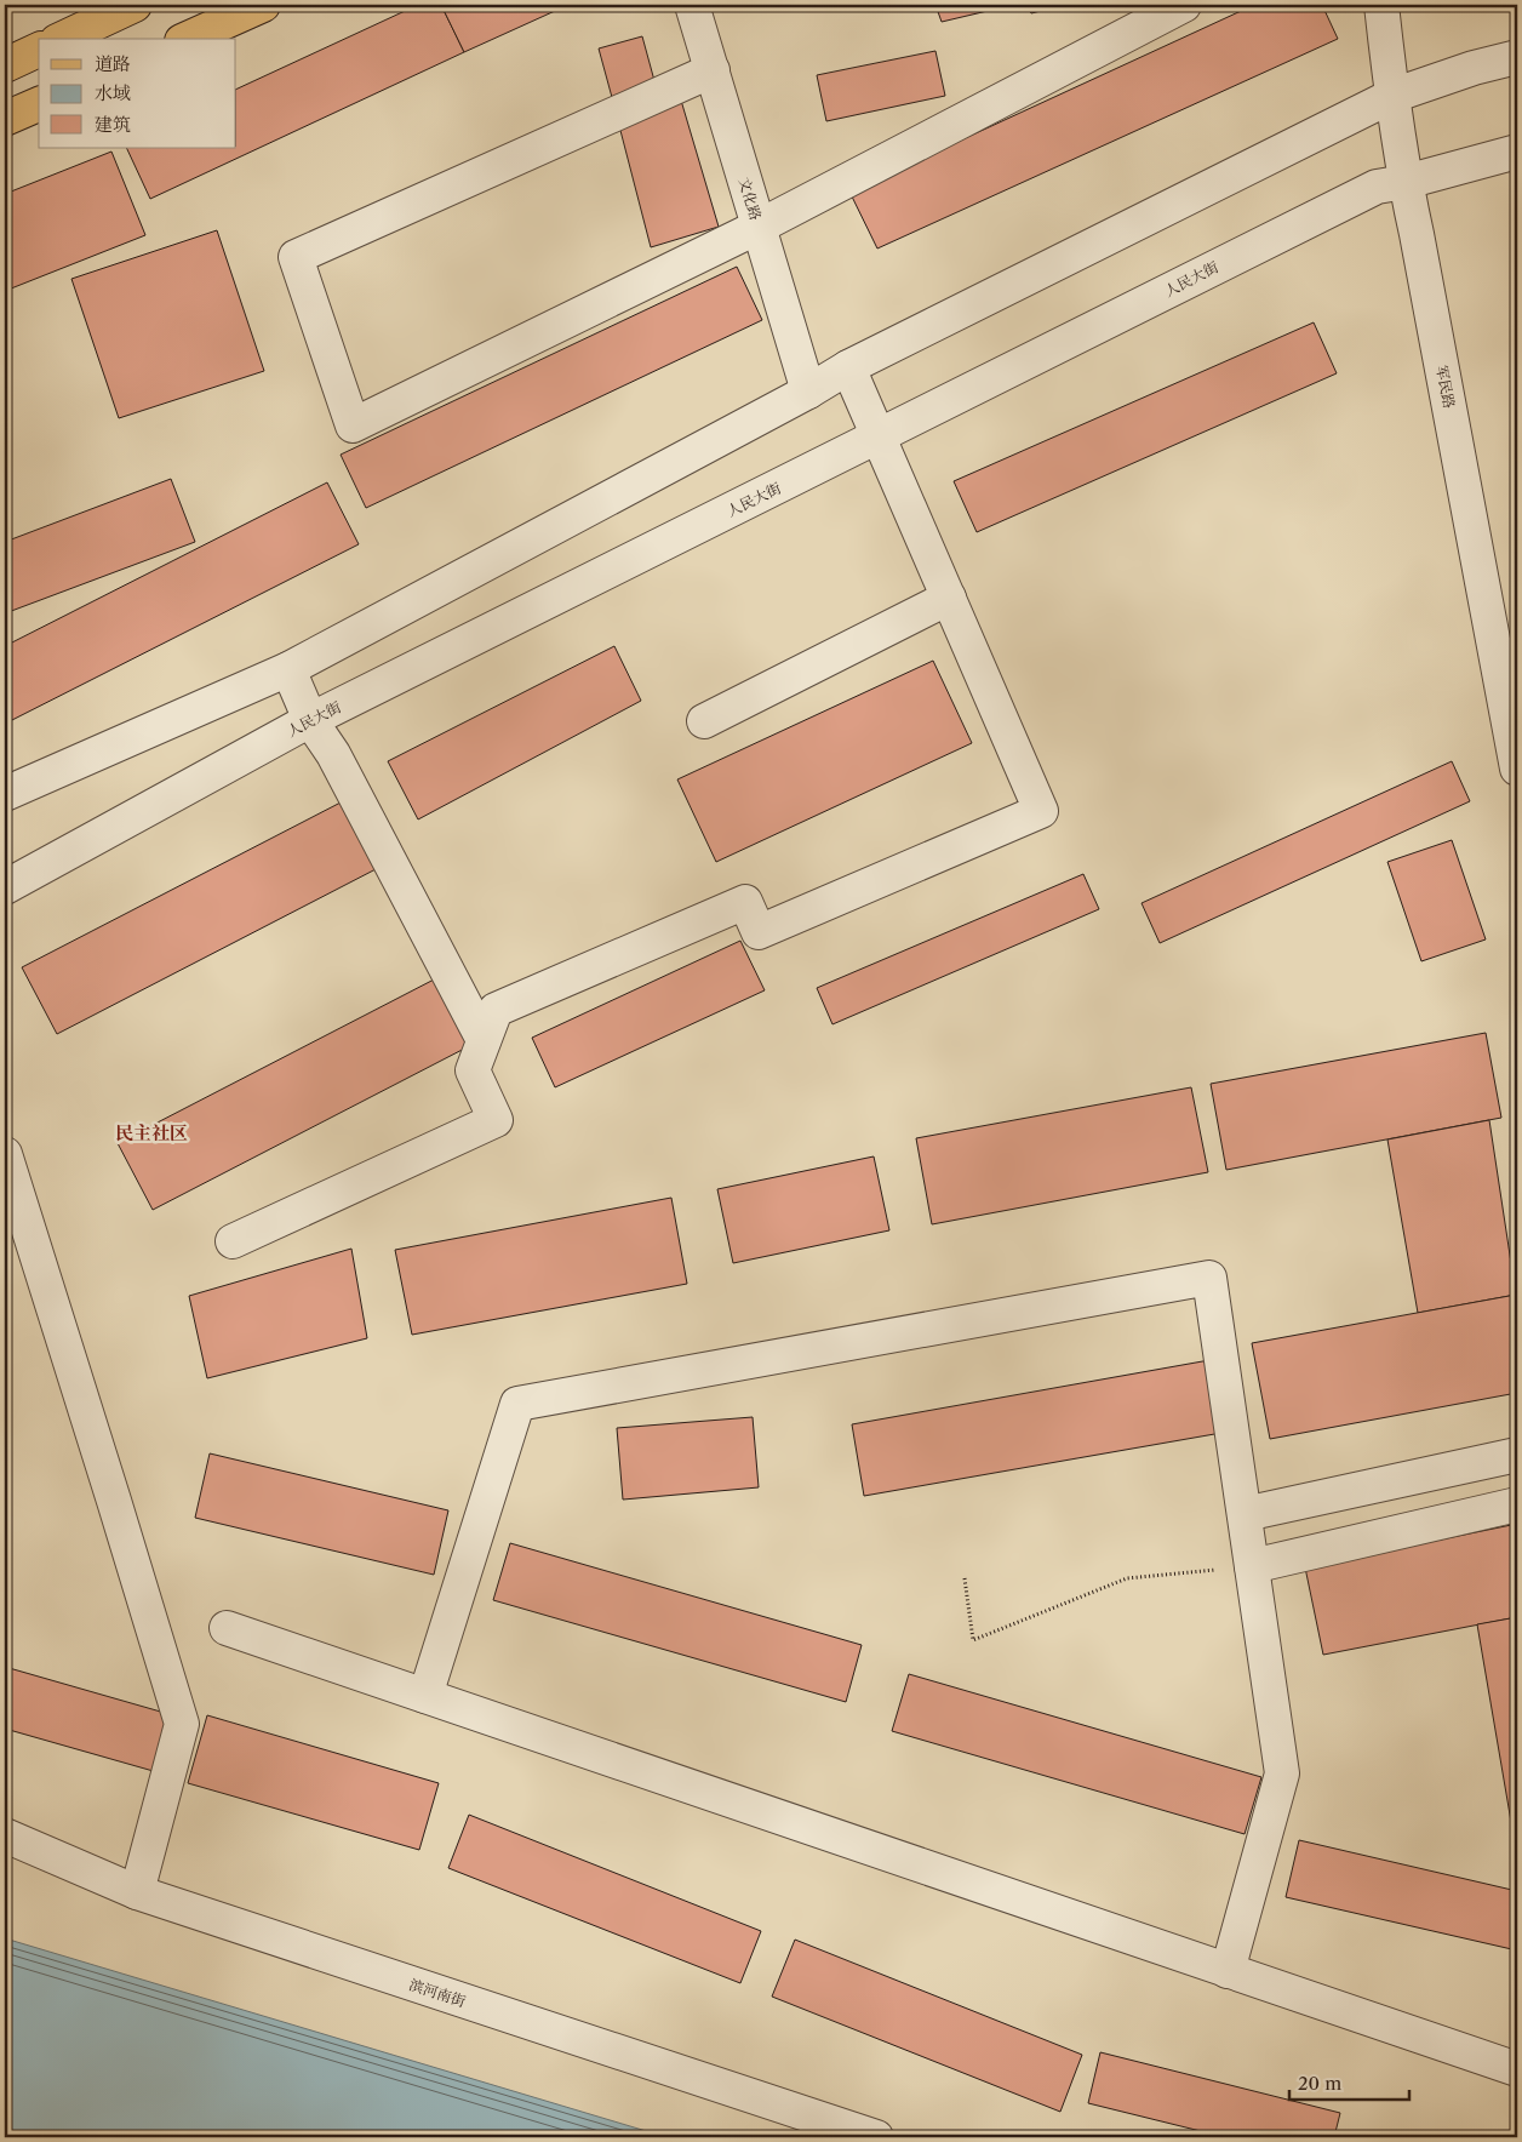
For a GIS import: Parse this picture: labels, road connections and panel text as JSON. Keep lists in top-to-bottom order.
{
  "streets": {
    "street": [
      "文化路",
      "人民大街",
      "军民路",
      "滨河南街"
    ]
  },
  "crossings": [
    ["人民大街", "军民路"]
  ],
  "districts": ["民主社区"],
  "legend": ["道路", "水域", "建筑"],
  "scale_bar": "20 m"
}
